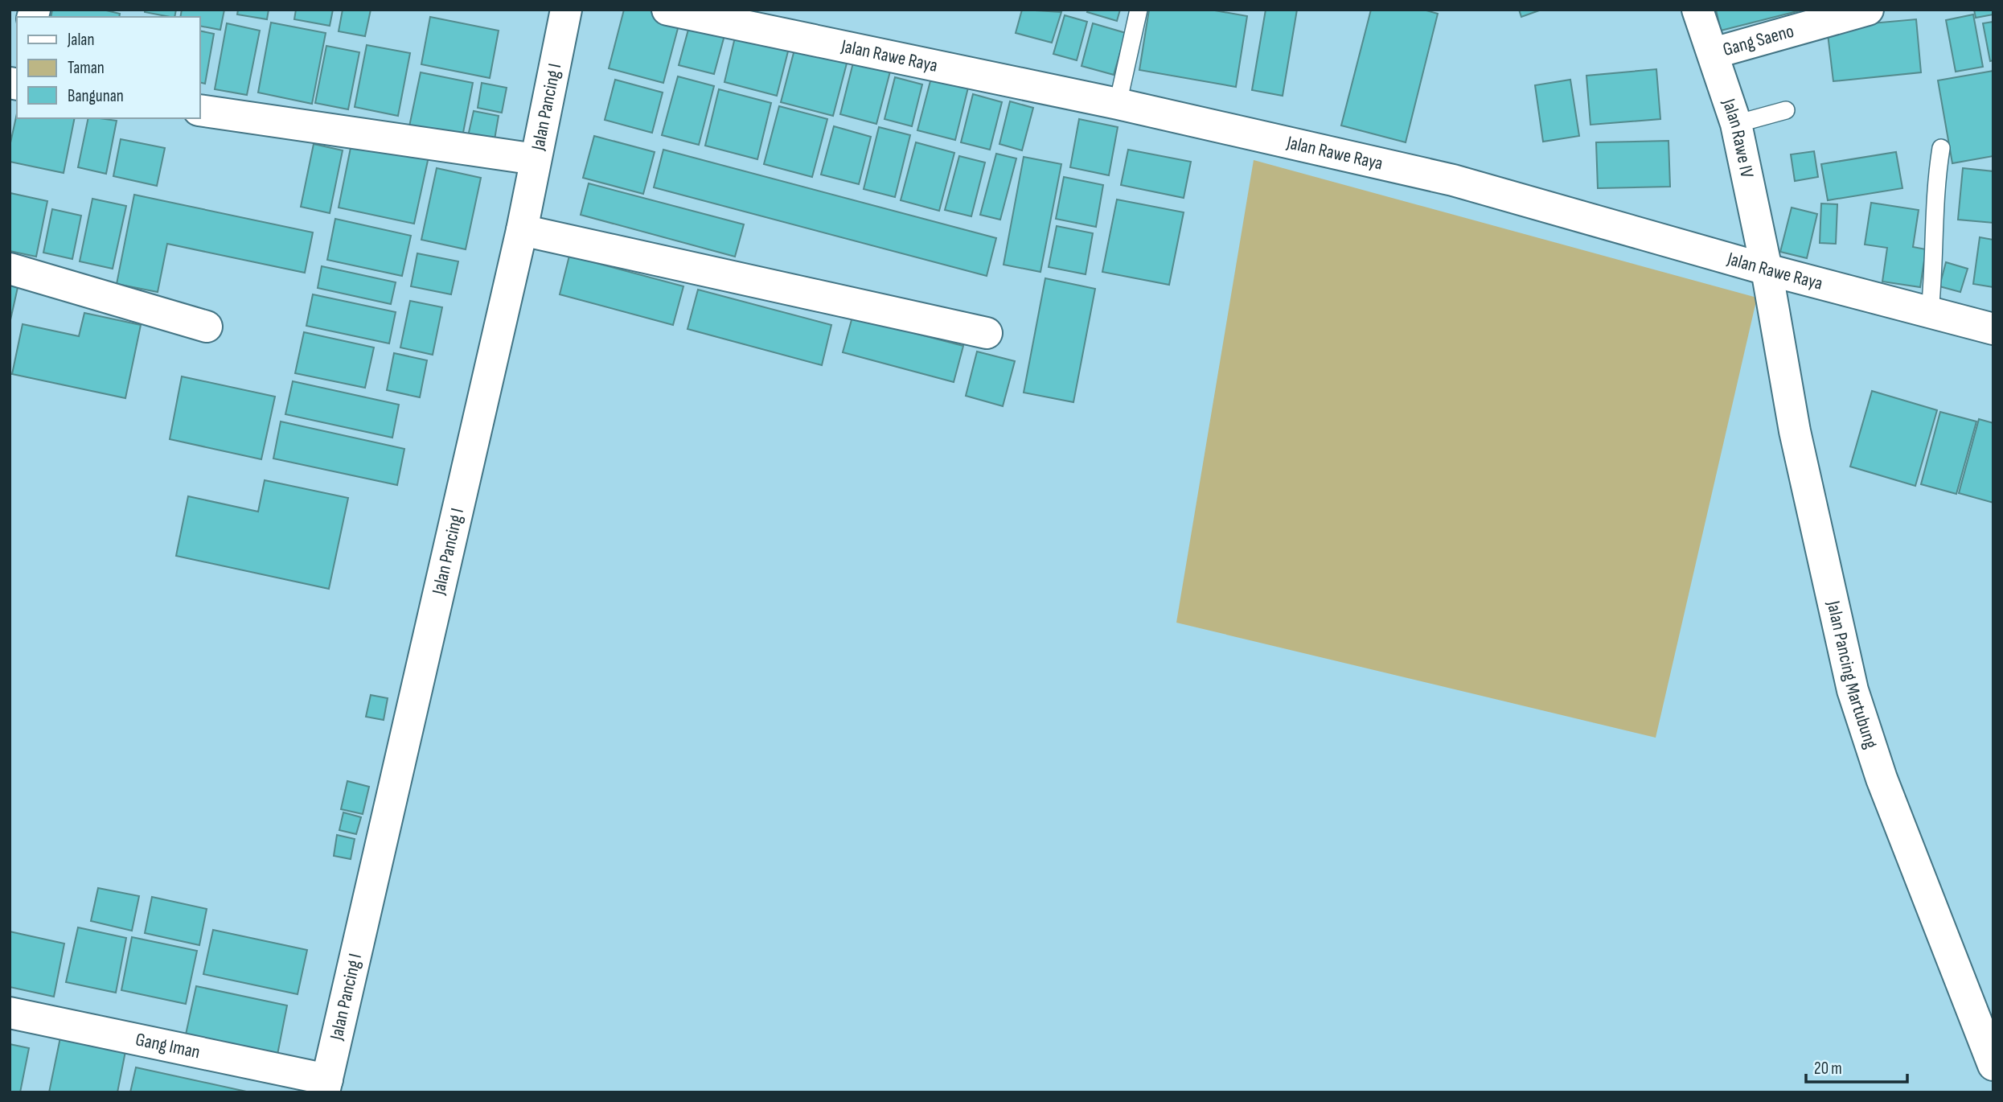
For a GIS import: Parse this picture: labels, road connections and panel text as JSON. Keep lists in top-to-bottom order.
{
  "streets": {
    "street": [
      "Gang Saeno",
      "Jalan Rawe Raya",
      "Jalan Pancing I",
      "Jalan Rawe IV",
      "Jalan Pancing Martubung",
      "Gang Iman"
    ]
  },
  "crossings": [
    ["Gang Saeno", "Jalan Rawe IV"],
    ["Jalan Rawe Raya", "Jalan Rawe IV"],
    ["Jalan Rawe Raya", "Jalan Pancing Martubung"],
    ["Jalan Pancing I", "Gang Iman"],
    ["Jalan Rawe IV", "Jalan Pancing Martubung"]
  ],
  "legend": ["Jalan", "Taman", "Bangunan"],
  "scale_bar": "20 m"
}
